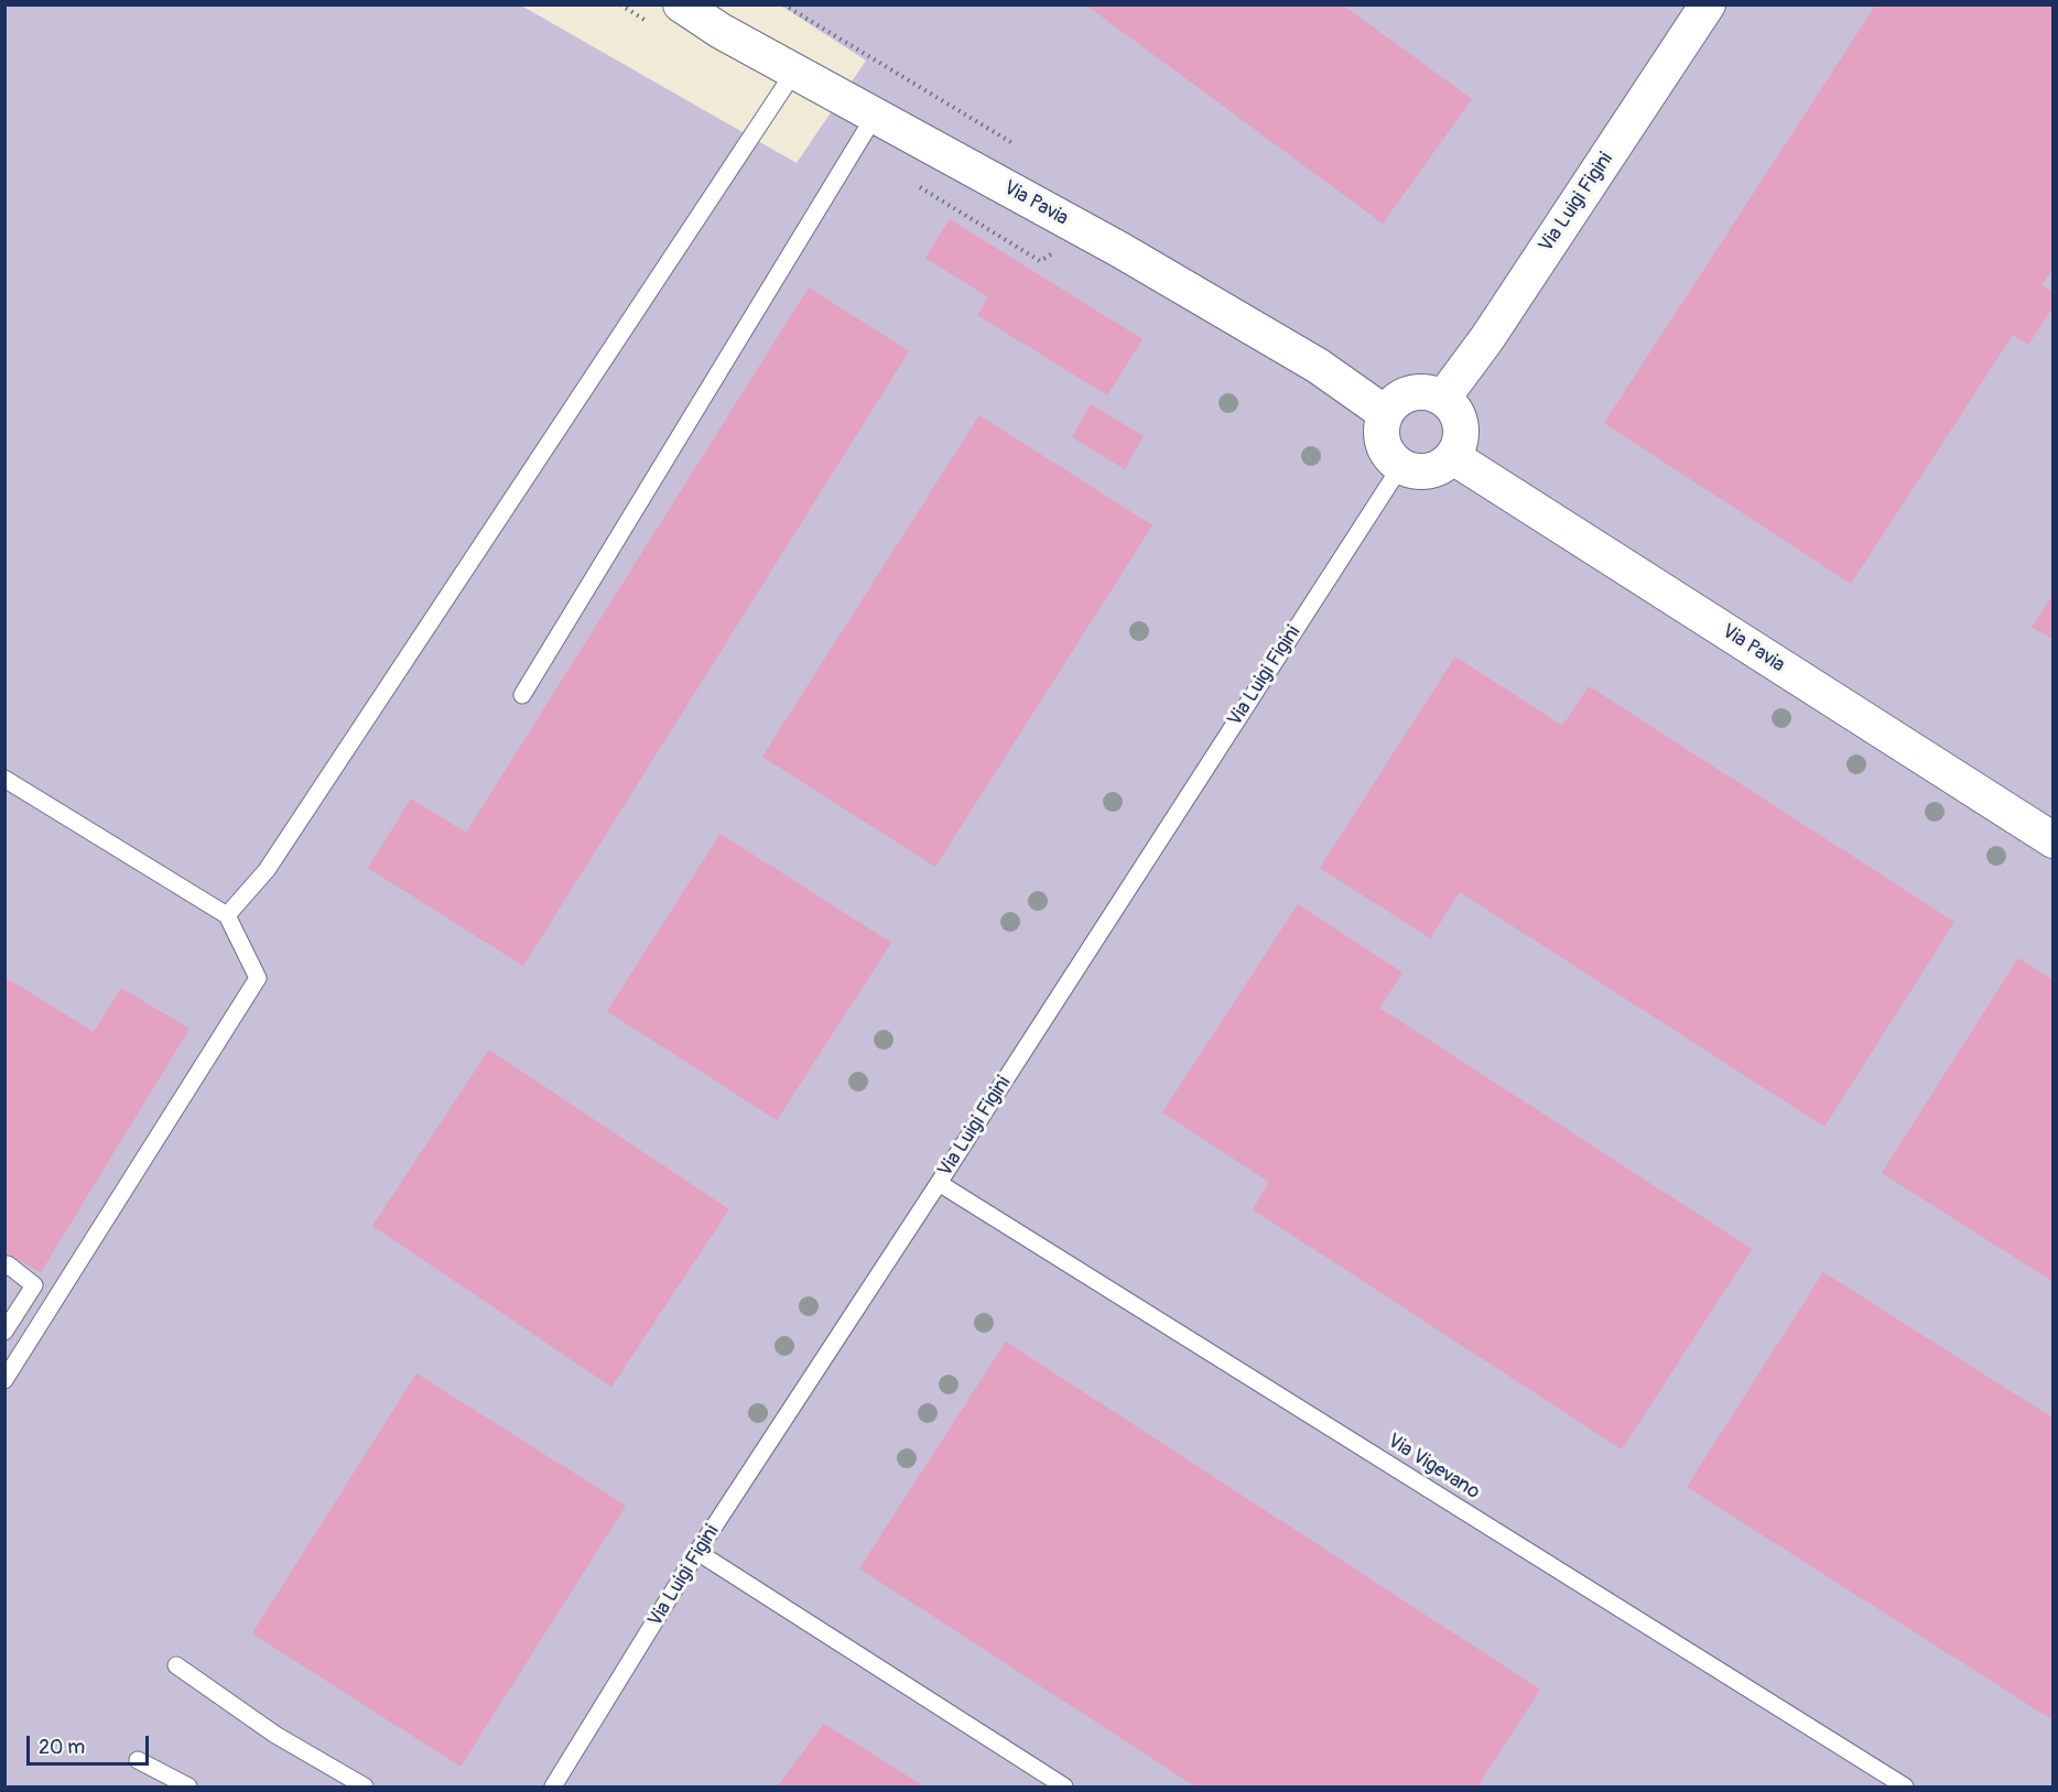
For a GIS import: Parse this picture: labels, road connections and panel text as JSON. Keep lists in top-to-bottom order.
{
  "streets": {
    "street": ["Via Luigi Figini", "Via Pavia"],
    "lane": ["Via Vigevano"]
  },
  "crossings": [
    ["Via Luigi Figini", "Via Pavia"],
    ["Via Luigi Figini", "Via Vigevano"]
  ],
  "scale_bar": "20 m"
}
